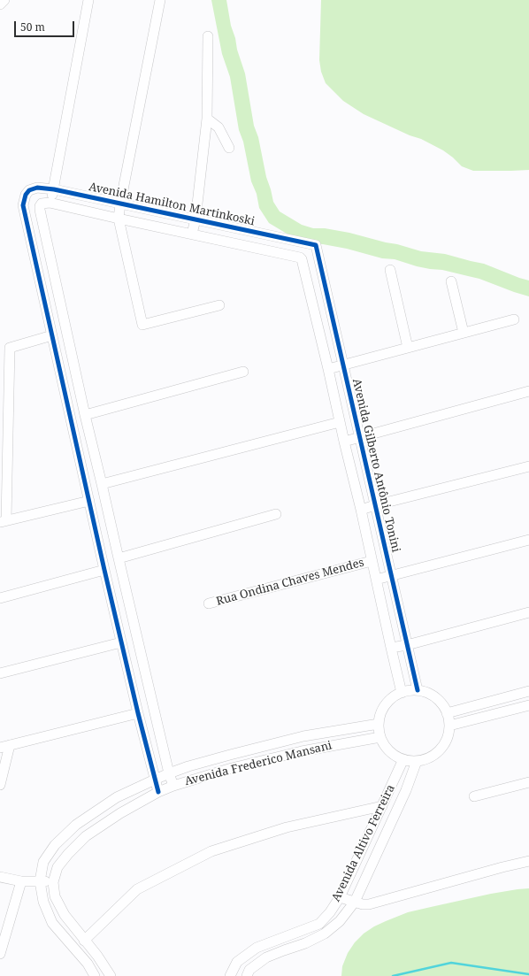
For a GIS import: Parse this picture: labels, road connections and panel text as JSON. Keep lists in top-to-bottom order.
{
  "streets": {
    "street": [
      "Avenida Hamilton Martinkoski",
      "Avenida Gilberto Antônio Tonini",
      "Rua Ondina Chaves Mendes",
      "Avenida Frederico Mansani",
      "Avenida Altivo Ferreira"
    ]
  },
  "crossings": [
    ["Avenida Hamilton Martinkoski", "Avenida Gilberto Antônio Tonini"],
    ["Avenida Gilberto Antônio Tonini", "Avenida Frederico Mansani"],
    ["Avenida Gilberto Antônio Tonini", "Avenida Altivo Ferreira"],
    ["Avenida Frederico Mansani", "Avenida Altivo Ferreira"]
  ],
  "scale_bar": "50 m"
}
